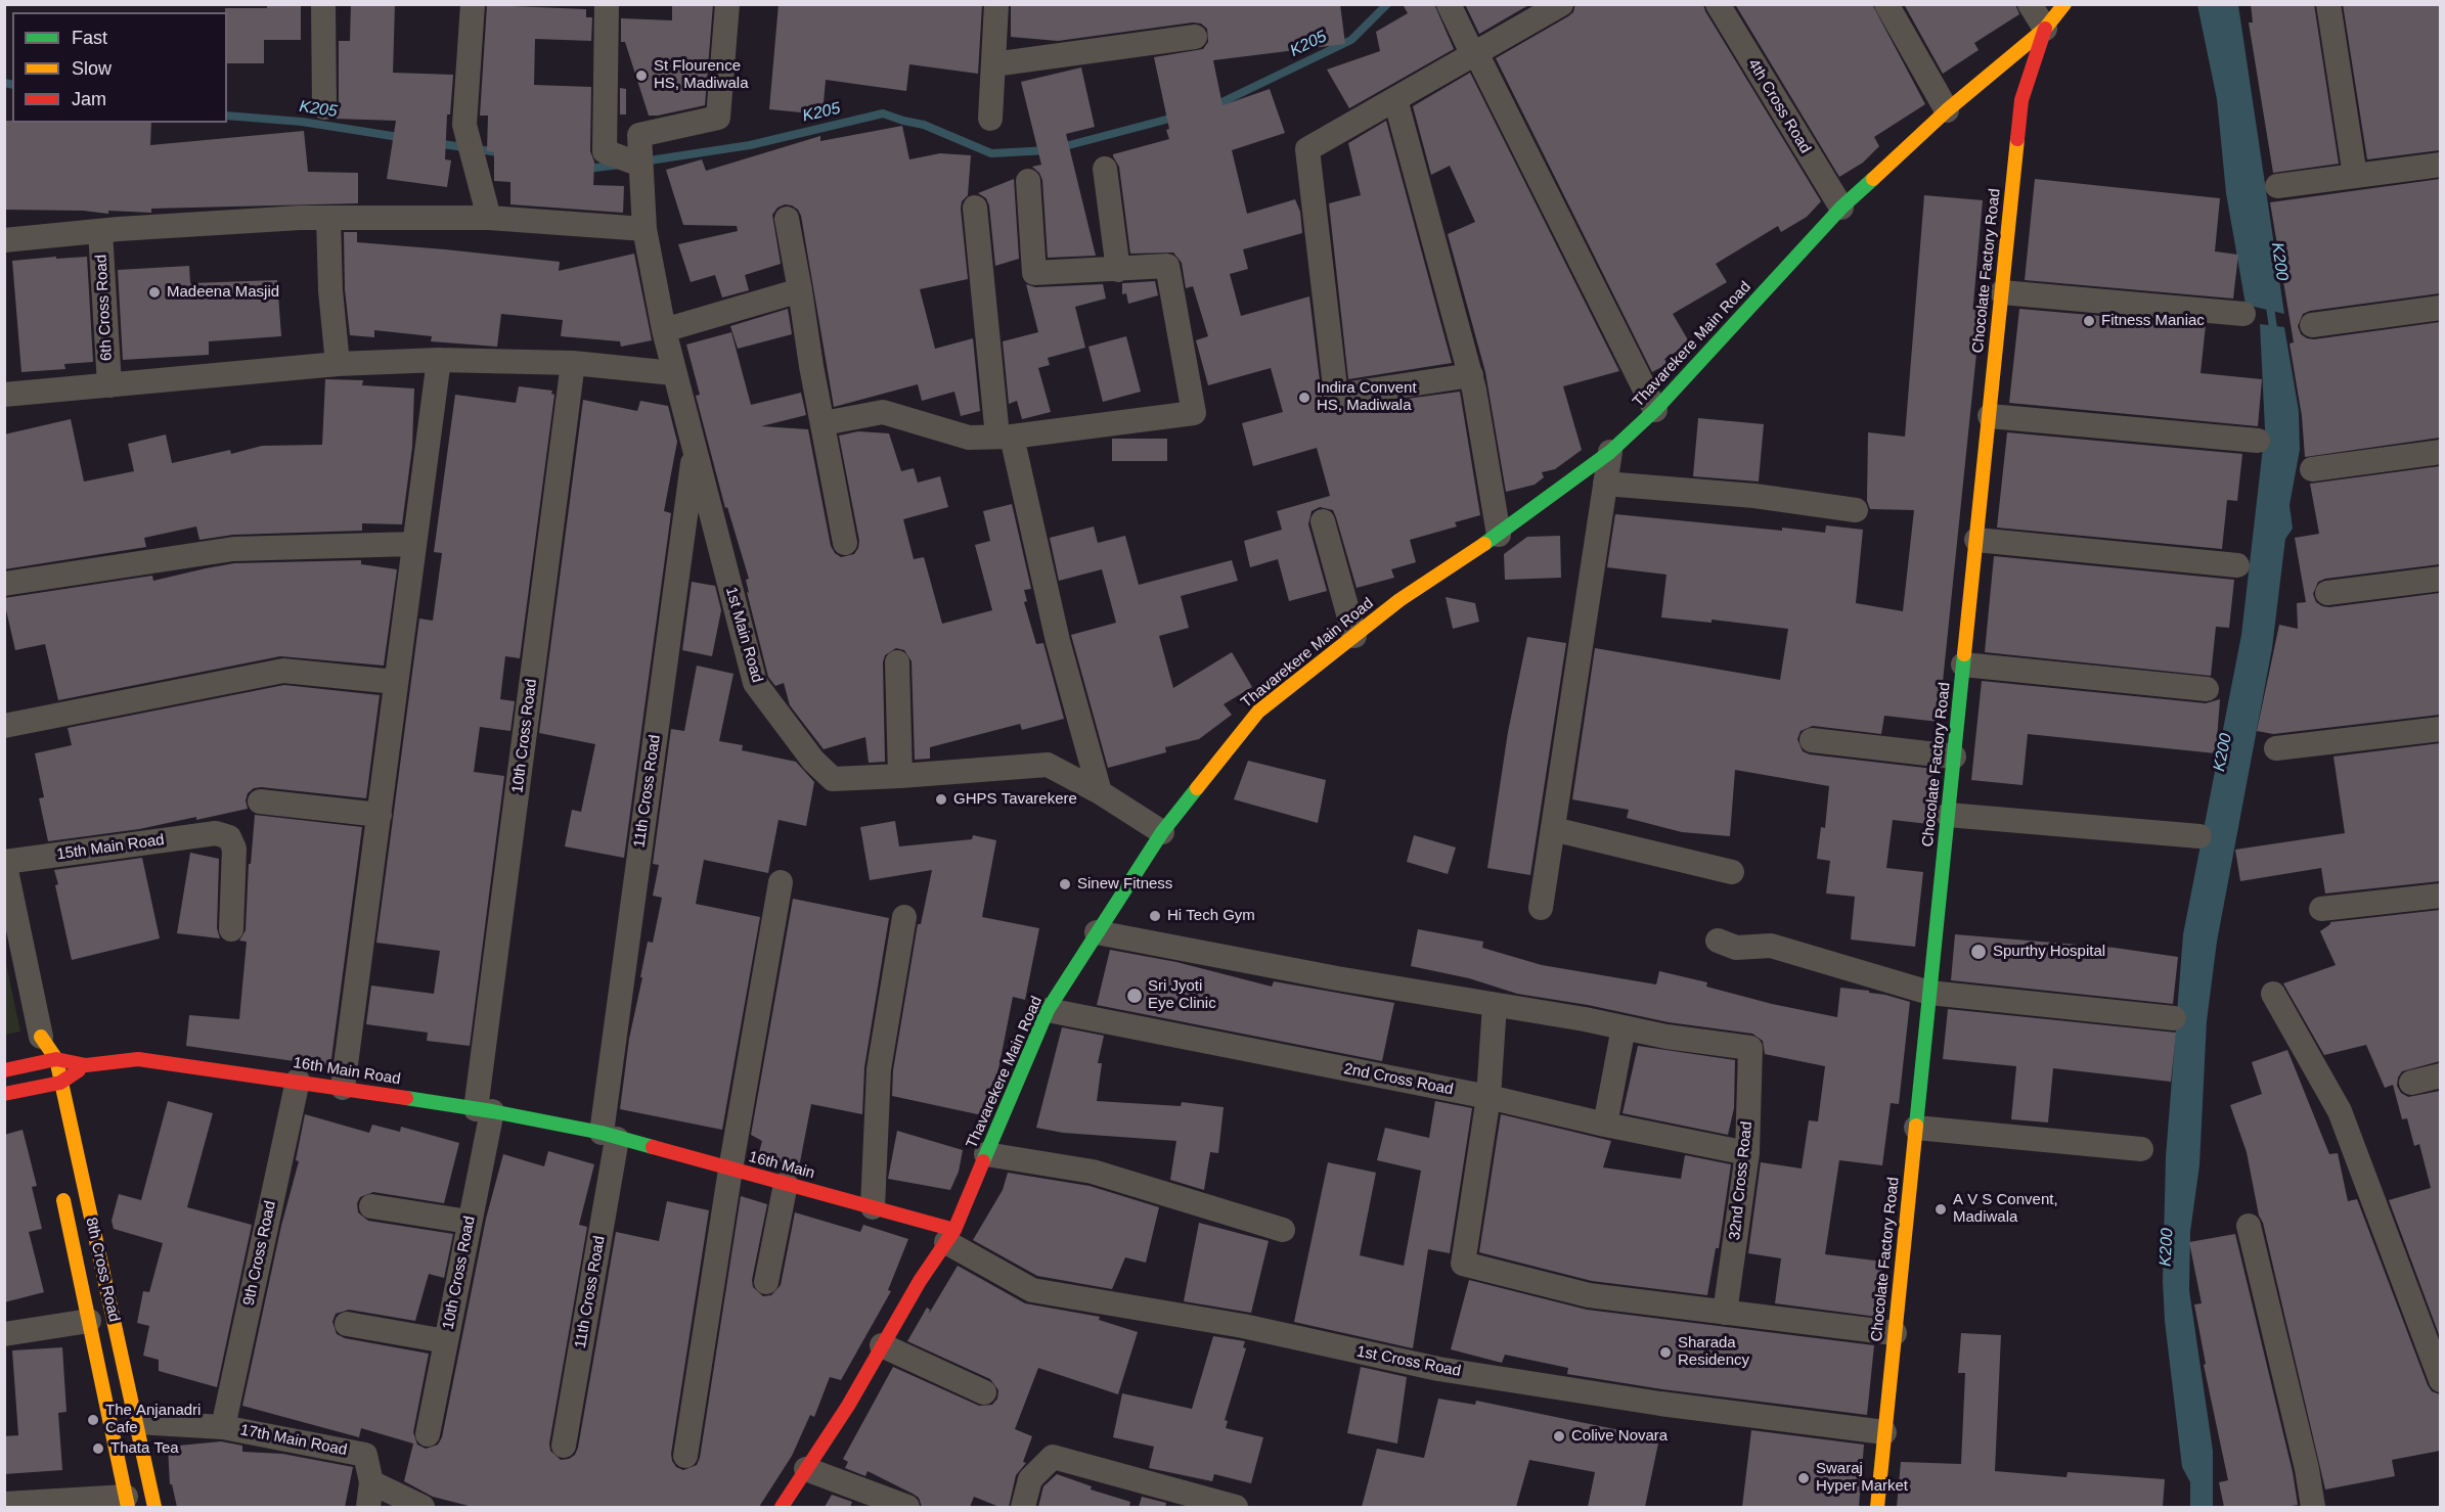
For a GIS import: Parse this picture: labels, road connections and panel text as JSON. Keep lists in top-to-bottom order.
{
  "streets": {
    "main road": [
      "Chocolate Factory Road",
      "Thavarekere Main Road",
      "16th Main Road",
      "16th Main",
      "8th Cross Road"
    ],
    "street": [
      "4th Cross Road",
      "6th Cross Road",
      "1st Main Road",
      "10th Cross Road",
      "11th Cross Road",
      "15th Main Road",
      "2nd Cross Road",
      "32nd Cross Road",
      "9th Cross Road",
      "1st Cross Road",
      "17th Main Road"
    ]
  },
  "crossings": [
    ["4th Cross Road", "Thavarekere Main Road"],
    ["Chocolate Factory Road", "Thavarekere Main Road"],
    ["Chocolate Factory Road", "1st Cross Road"],
    ["Thavarekere Main Road", "1st Main Road"],
    ["Thavarekere Main Road", "2nd Cross Road"],
    ["Thavarekere Main Road", "16th Main"],
    ["Thavarekere Main Road", "1st Cross Road"],
    ["1st Main Road", "11th Cross Road"],
    ["10th Cross Road", "16th Main Road"],
    ["11th Cross Road", "16th Main Road"],
    ["11th Cross Road", "16th Main"],
    ["15th Main Road", "8th Cross Road"],
    ["16th Main Road", "16th Main"],
    ["16th Main Road", "9th Cross Road"],
    ["16th Main Road", "8th Cross Road"],
    ["2nd Cross Road", "32nd Cross Road"],
    ["16th Main", "1st Cross Road"],
    ["9th Cross Road", "17th Main Road"],
    ["8th Cross Road", "17th Main Road"]
  ],
  "water": ["K205", "K200"],
  "places": [
    "St Flourence HS, Madiwala",
    "Madeena Masjid",
    "Fitness Maniac",
    "Indira Convent HS, Madiwala",
    "GHPS Tavarekere",
    "Sinew Fitness",
    "Hi Tech Gym",
    "Spurthy Hospital",
    "Sri Jyoti Eye Clinic",
    "A V S Convent, Madiwala",
    "Sharada Residency",
    "The Anjanadri Cafe",
    "Colive Novara",
    "Thata Tea",
    "Swaraj Hyper Market"
  ],
  "legend": ["Fast", "Slow", "Jam"]
}
